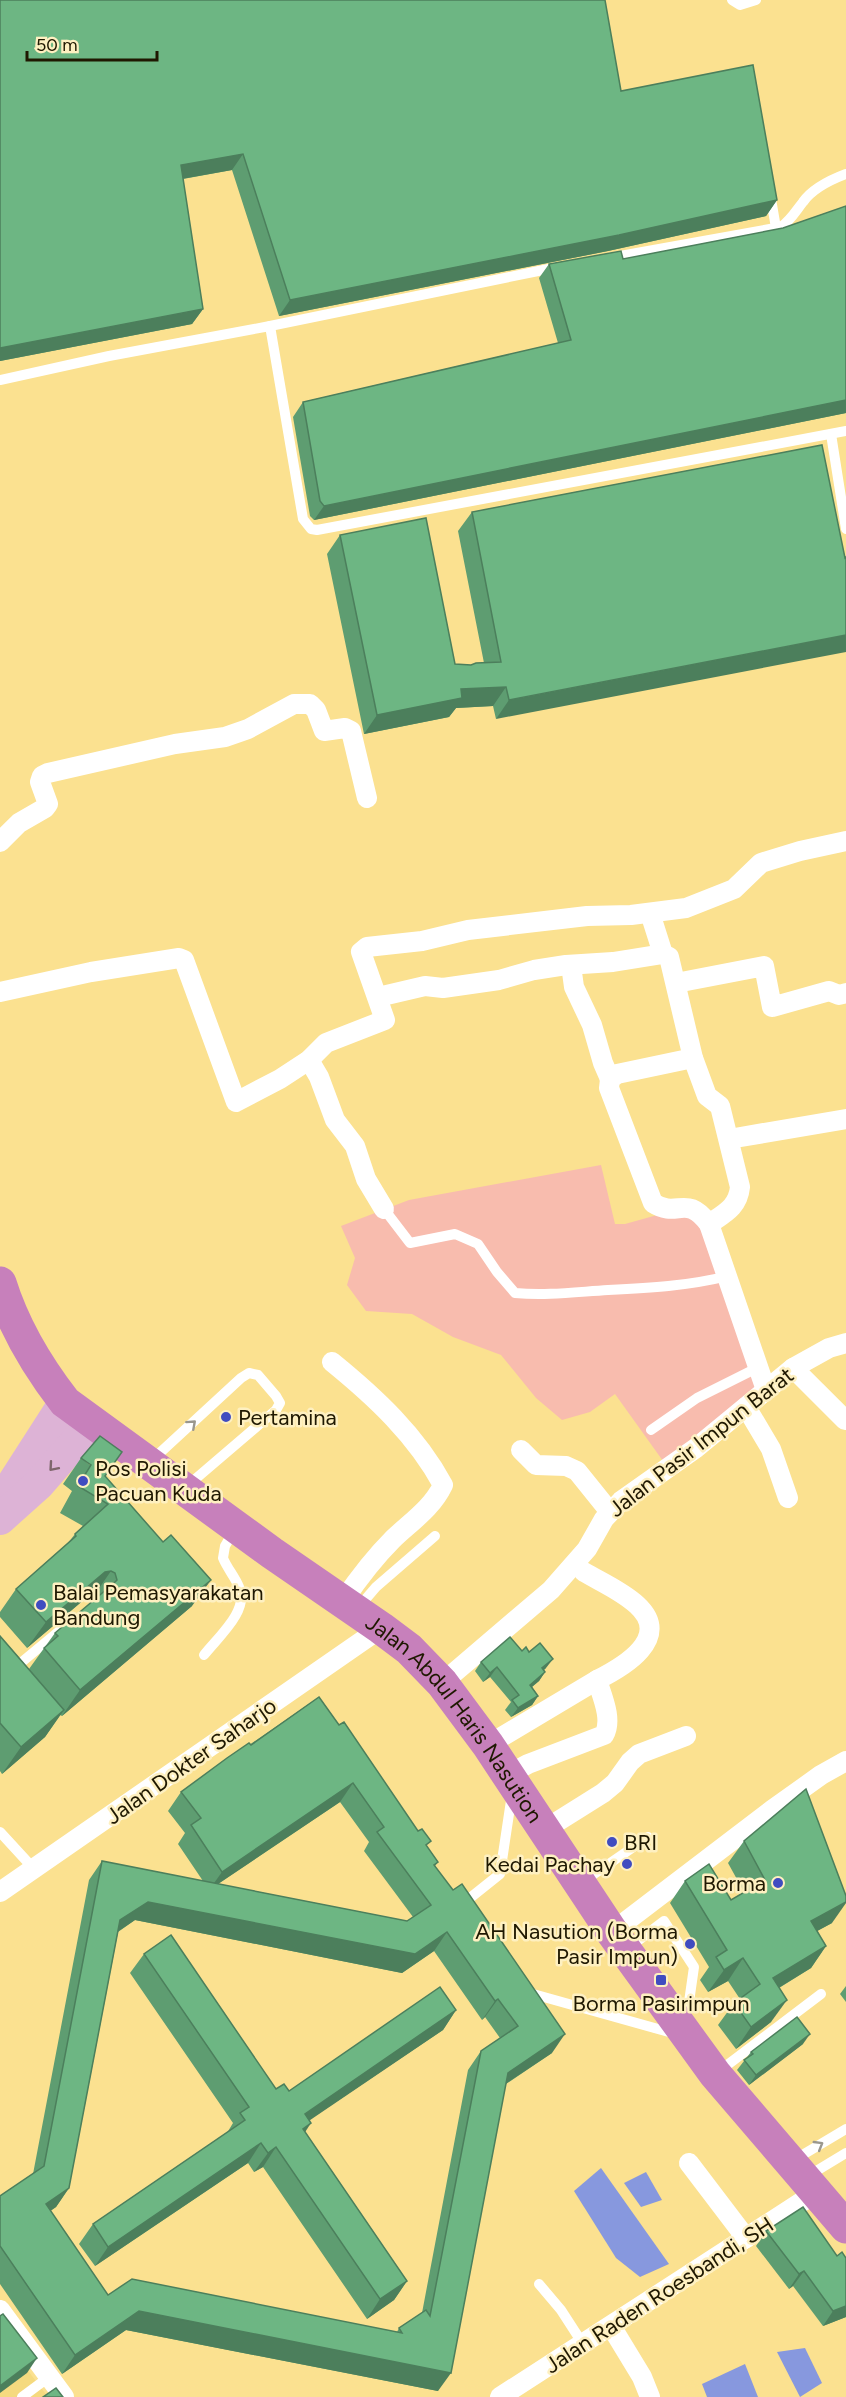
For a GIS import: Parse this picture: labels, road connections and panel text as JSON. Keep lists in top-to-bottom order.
{
  "streets": {
    "highway": ["Jalan Abdul Haris Nasution"],
    "street": ["Jalan Pasir Impun Barat", "Jalan Dokter Saharjo", "Jalan Raden Roesbandi, SH"]
  },
  "crossings": [
    ["Jalan Pasir Impun Barat", "Jalan Abdul Haris Nasution"],
    ["Jalan Abdul Haris Nasution", "Jalan Dokter Saharjo"],
    ["Jalan Abdul Haris Nasution", "Jalan Raden Roesbandi, SH"]
  ],
  "places": {
    "other": [
      "Pertamina",
      "Pos Polisi Pacuan Kuda",
      "Balai Pemasyarakatan Bandung",
      "BRI",
      "Kedai Pachay",
      "Borma",
      "AH Nasution (Borma Pasir Impun)"
    ],
    "transit": ["Borma Pasirimpun"]
  },
  "scale_bar": "50 m"
}
